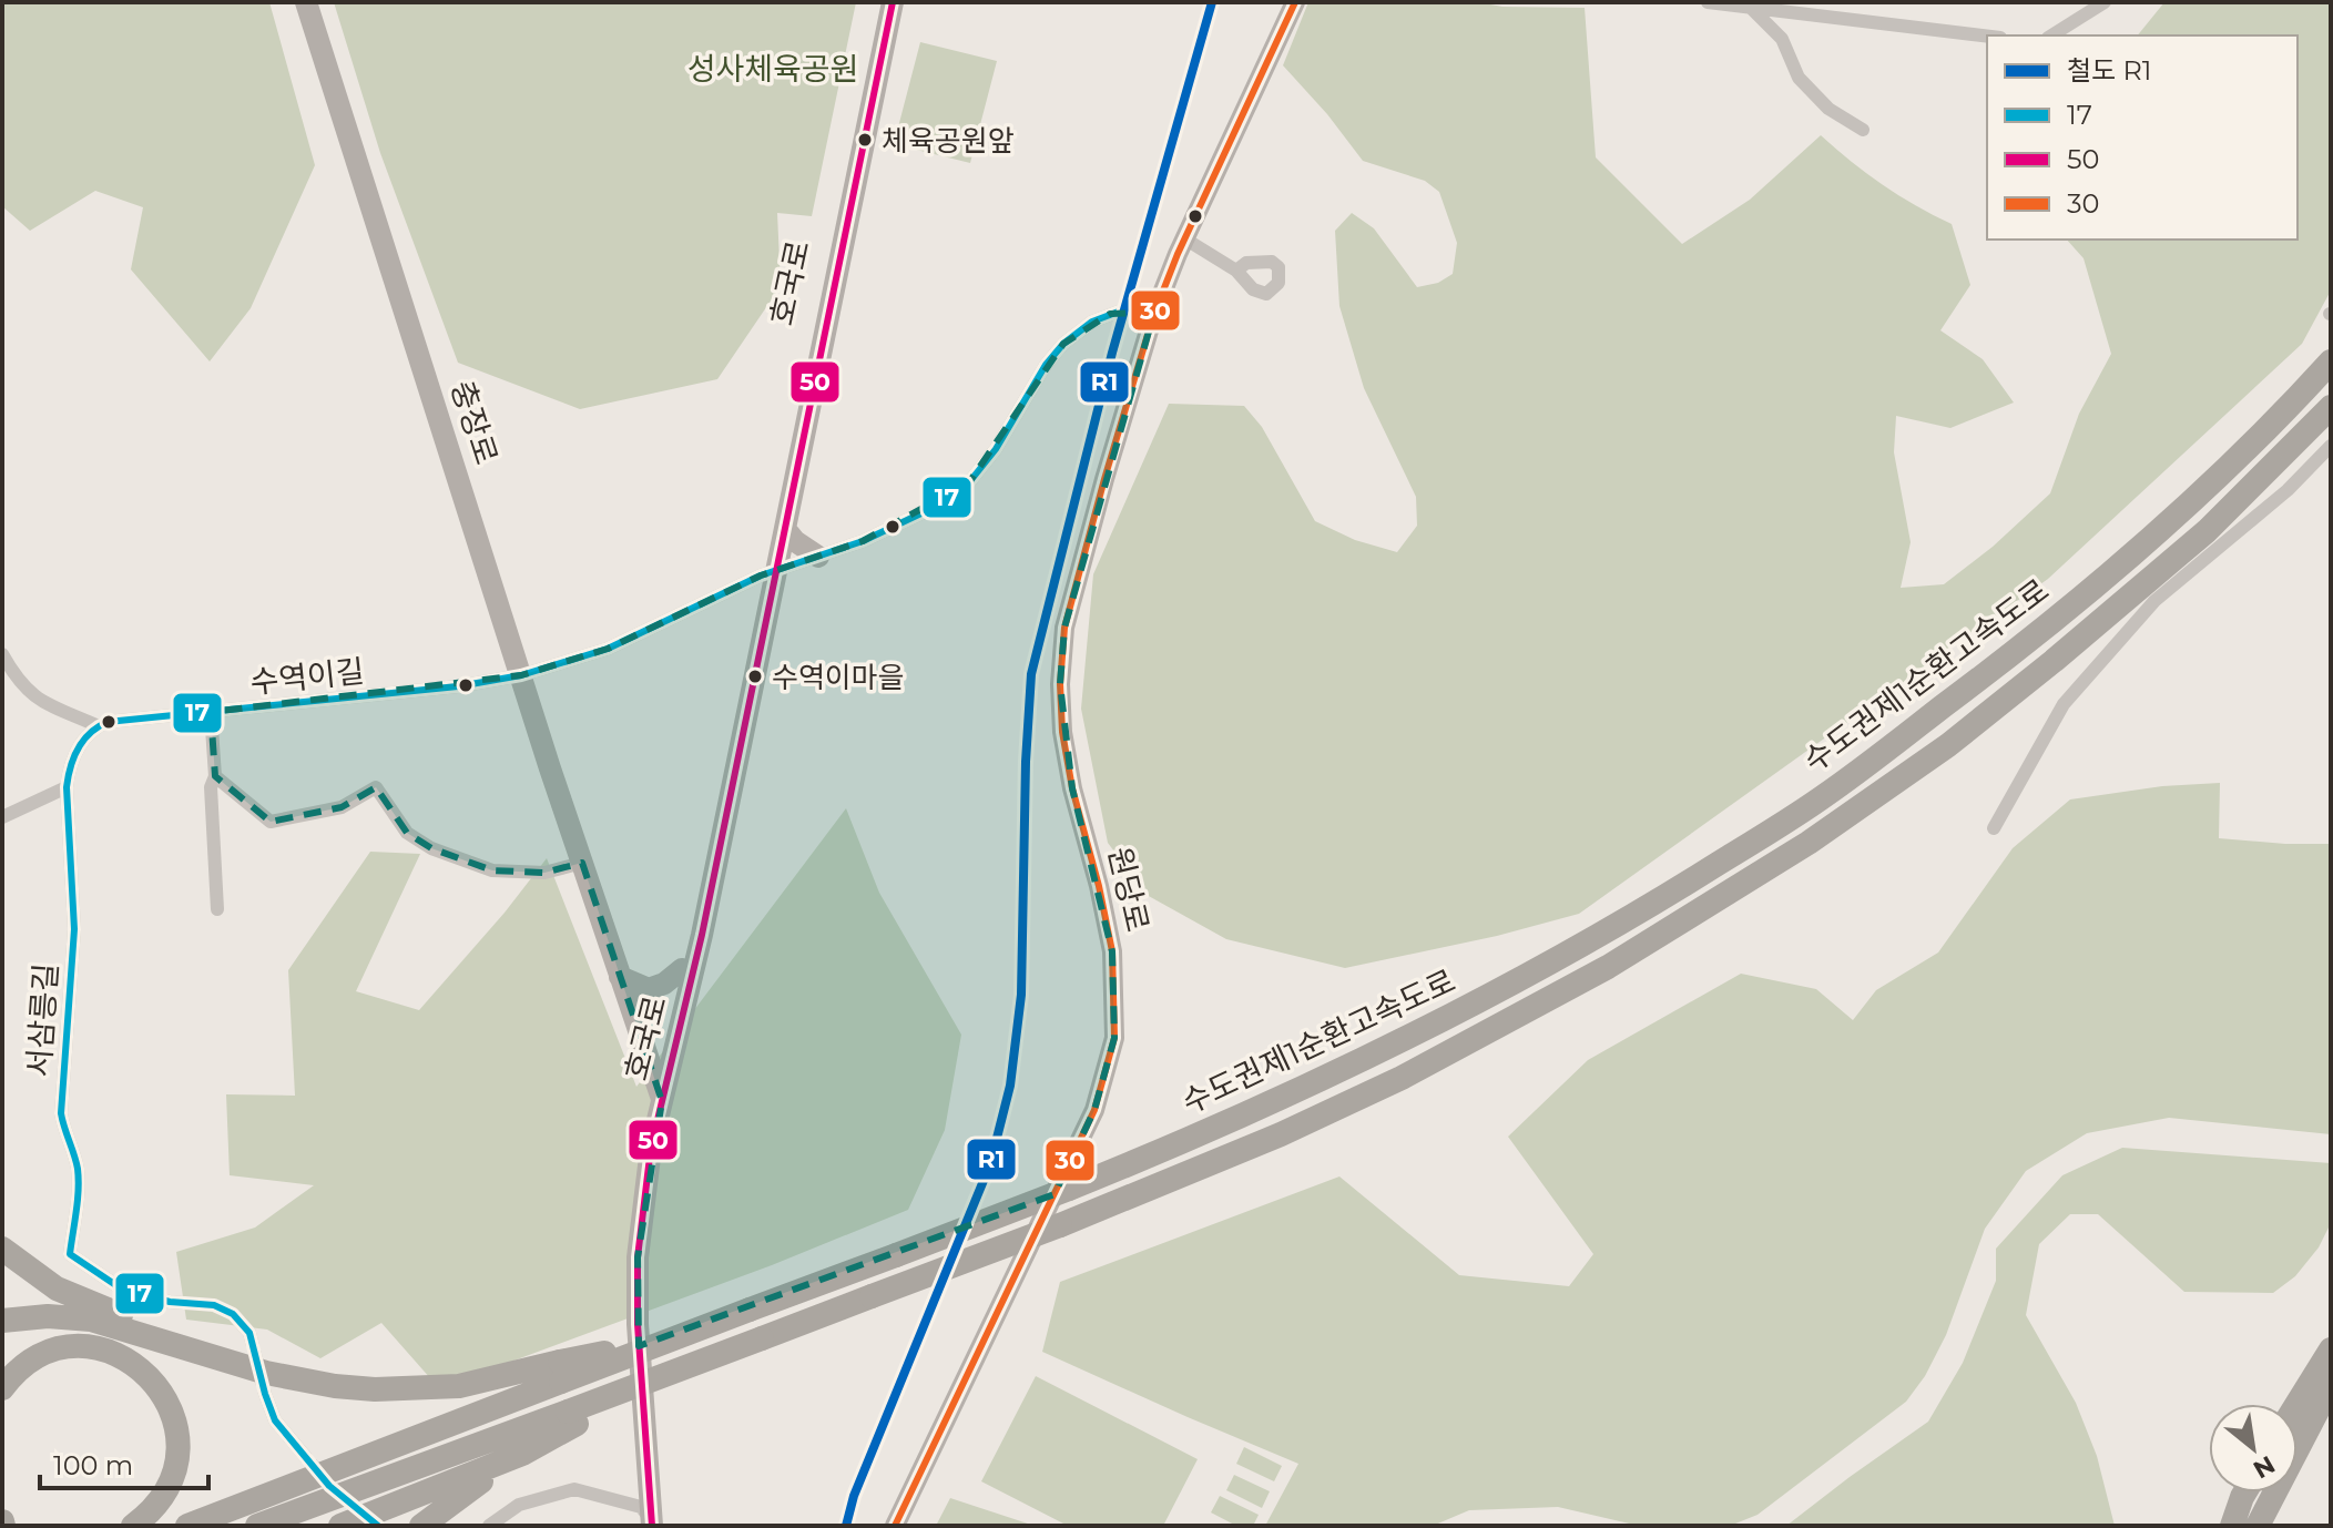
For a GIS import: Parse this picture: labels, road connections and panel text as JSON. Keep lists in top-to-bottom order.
{
  "streets": {
    "highway": ["수도권제1순환고속도로"],
    "main road": ["호국로", "충장로", "원당로"],
    "street": ["수역이길", "서삼릉길"]
  },
  "crossings": [
    ["호국로", "충장로"],
    ["충장로", "수역이길"]
  ],
  "parks": ["성사체육공원"],
  "places": ["체육공원앞", "수역이마을"],
  "lines": [
    "rail line R1",
    "transit line 50",
    "transit line 30",
    "transit line 17"
  ],
  "legend": [
    "철도 R1",
    "17",
    "50",
    "30"
  ],
  "scale_bar": "100 m",
  "north": "bottom right"
}
